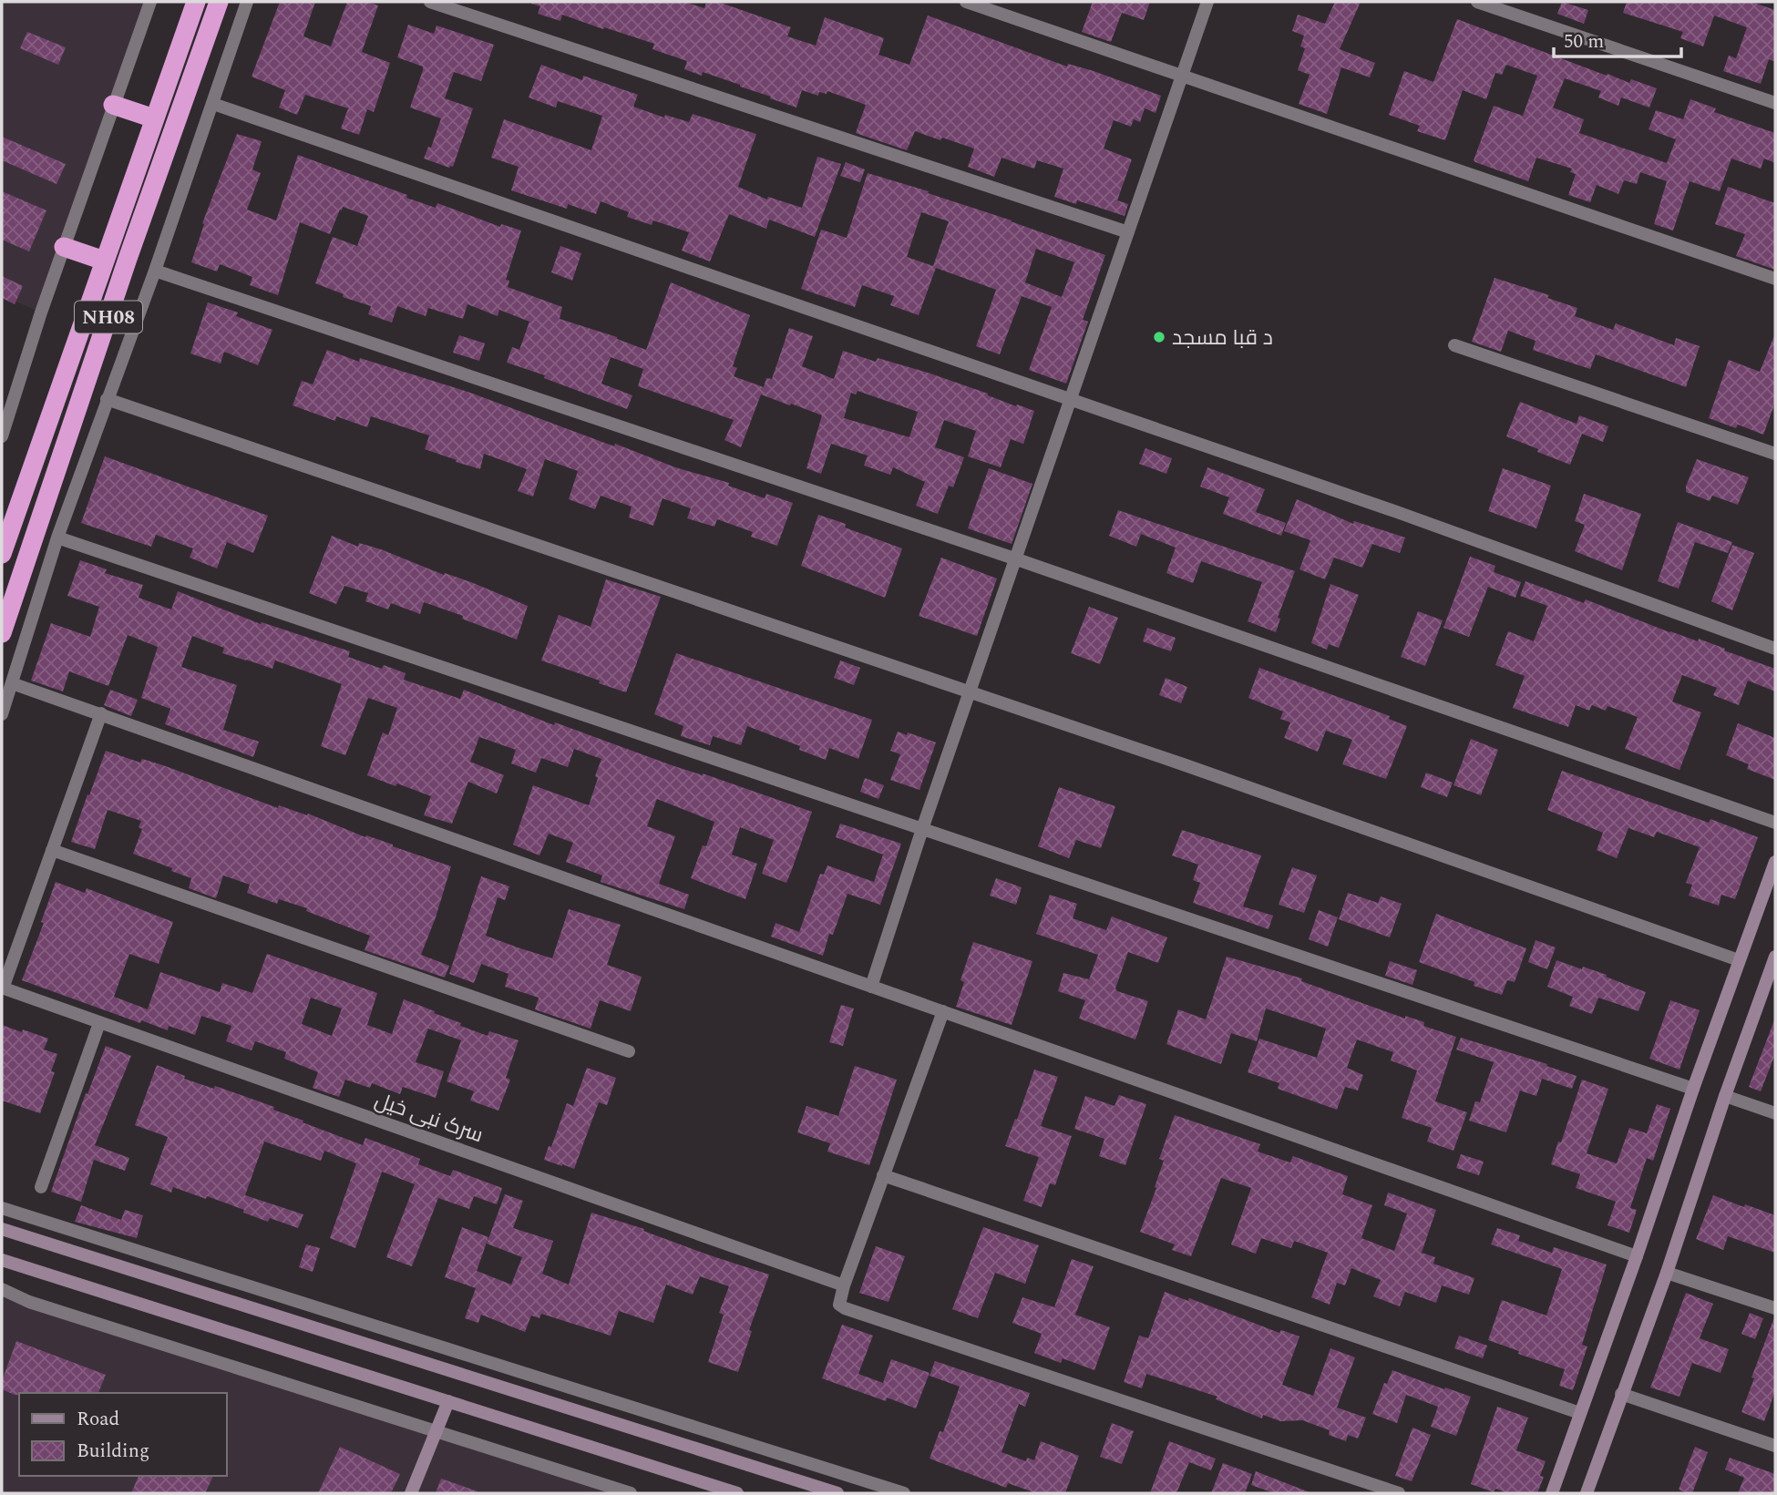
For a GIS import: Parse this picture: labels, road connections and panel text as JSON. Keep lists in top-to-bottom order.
{
  "streets": {
    "highway": ["NH08"],
    "street": ["سرک نبی خیل"]
  },
  "places": ["د قبا مسجد"],
  "legend": ["Road", "Building"],
  "scale_bar": "50 m"
}
